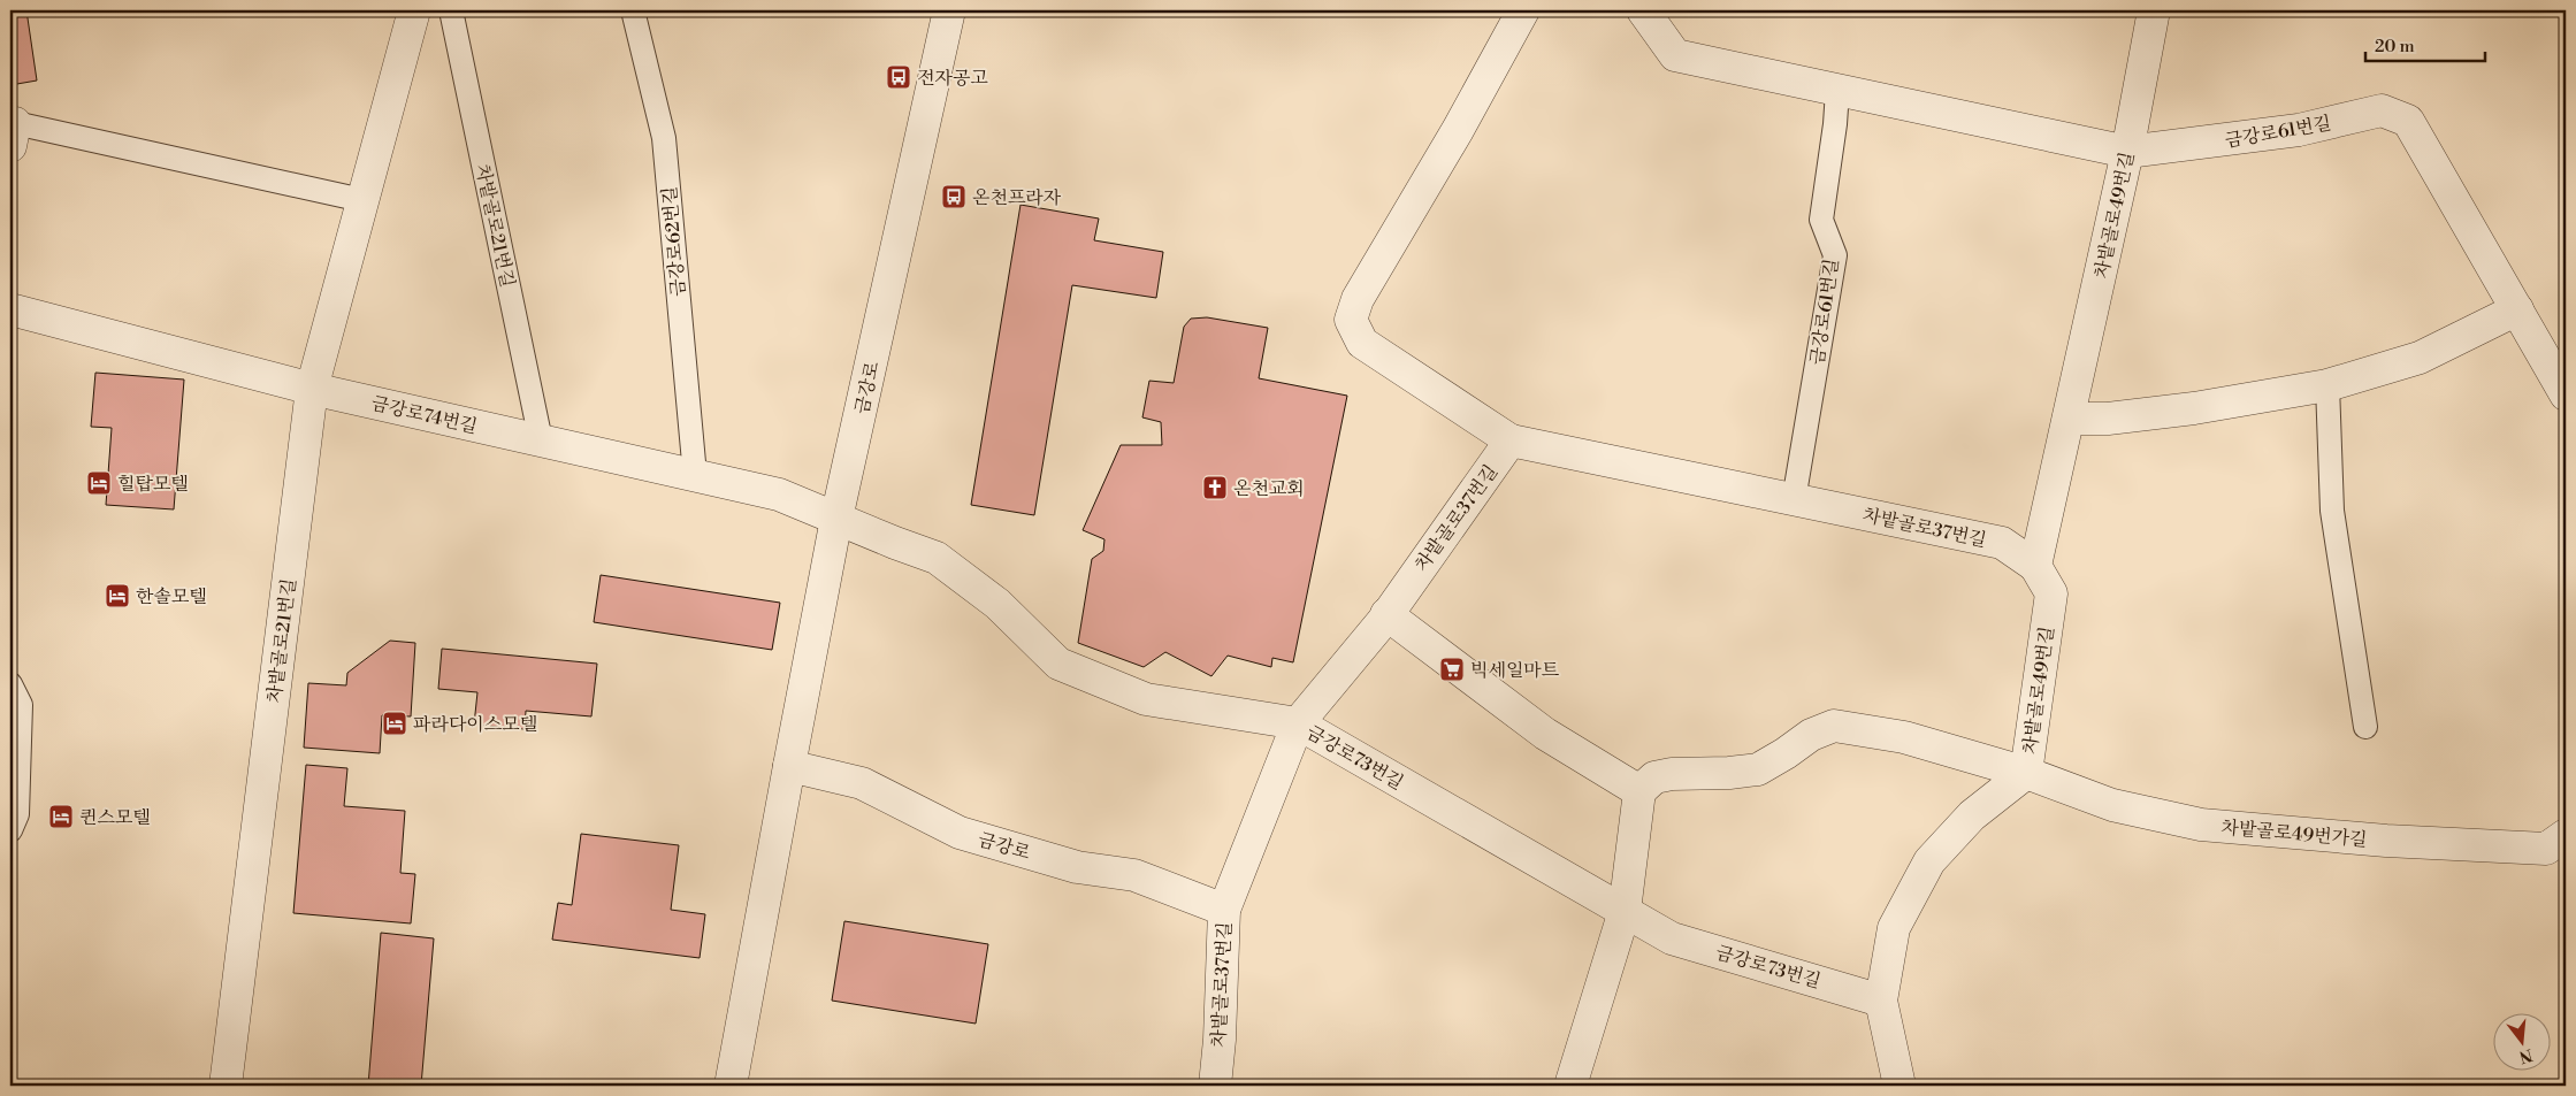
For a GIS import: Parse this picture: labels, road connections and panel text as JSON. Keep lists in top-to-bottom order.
{
  "streets": {
    "street": [
      "금강로61번길",
      "차밭골로49번길",
      "차밭골로21번길",
      "금강로",
      "금강로74번길",
      "차밭골로37번길",
      "금강로73번길",
      "차밭골로49번가길"
    ],
    "lane": ["금강로62번길"]
  },
  "crossings": [
    ["금강로61번길", "차밭골로49번길"],
    ["금강로61번길", "차밭골로37번길"],
    ["차밭골로49번길", "차밭골로37번길"],
    ["차밭골로49번길", "금강로73번길"],
    ["차밭골로49번길", "차밭골로49번가길"],
    ["차밭골로21번길", "금강로74번길"],
    ["금강로62번길", "금강로74번길"],
    ["금강로", "금강로74번길"],
    ["금강로", "차밭골로37번길"],
    ["금강로", "금강로73번길"],
    ["금강로74번길", "금강로73번길"],
    ["차밭골로37번길", "금강로73번길"]
  ],
  "places": {
    "bus stop": ["전자공고", "온천프라자"],
    "hotel": [
      "힐탑모텔",
      "한솔모텔",
      "파라다이스모텔",
      "퀸스모텔"
    ],
    "church": ["온천교회"],
    "supermarket": ["빅세일마트"]
  },
  "scale_bar": "20 m",
  "north": "bottom"
}
